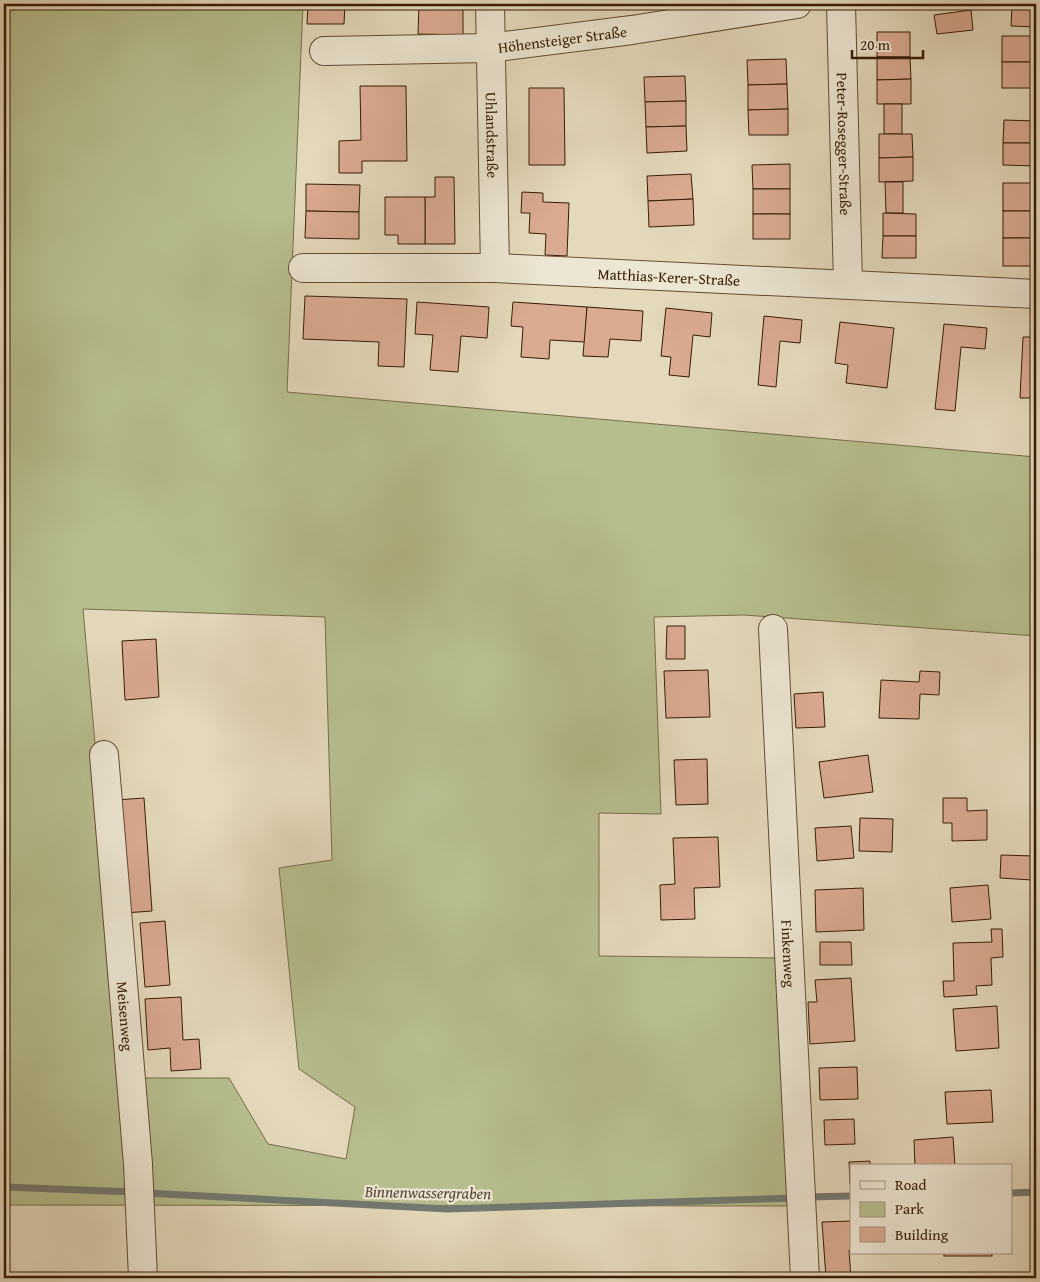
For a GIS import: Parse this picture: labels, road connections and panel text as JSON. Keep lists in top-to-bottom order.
{
  "streets": {
    "street": [
      "Höhensteiger Straße",
      "Uhlandstraße",
      "Peter-Rosegger-Straße",
      "Matthias-Kerer-Straße",
      "Finkenweg",
      "Meisenweg"
    ]
  },
  "crossings": [
    ["Höhensteiger Straße", "Uhlandstraße"],
    ["Uhlandstraße", "Matthias-Kerer-Straße"],
    ["Peter-Rosegger-Straße", "Matthias-Kerer-Straße"]
  ],
  "water": ["Binnenwassergraben"],
  "legend": ["Road", "Park", "Building"],
  "scale_bar": "20 m"
}
